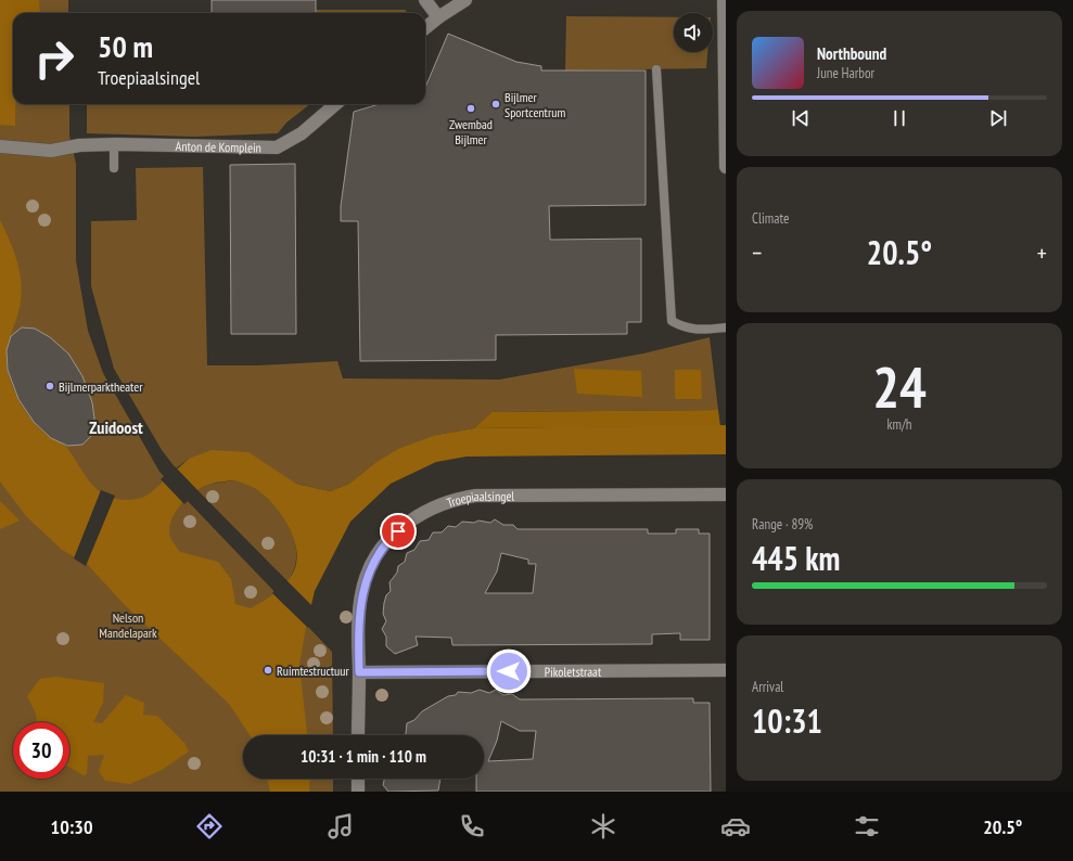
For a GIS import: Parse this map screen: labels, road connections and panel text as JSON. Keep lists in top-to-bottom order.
{
  "streets": {
    "street": ["Anton de Komplein", "Troepiaalsingel", "Pikoletstraat"]
  },
  "crossings": [
    ["Troepiaalsingel", "Pikoletstraat"]
  ],
  "districts": ["Zuidoost"],
  "parks": ["Nelson Mandelapark"],
  "places": [
    "Bijlmer Sportcentrum",
    "Zwembad Bijlmer",
    "Bijlmerparktheater",
    "Ruimtestructuur"
  ],
  "page": {
    "turn": ["50 m", "Troepiaalsingel"],
    "song": ["Northbound", "June Harbor"],
    "tile": [
      "Climate",
      ["24", "km/h"],
      ["Range · 89%", "445 km"],
      ["Arrival", "10:31"]
    ],
    "heat": ["−", "20.5°", "+"],
    "limit": "30",
    "trip": "10:31 · 1 min · 110 m",
    "tabs": ["10:30", "20.5°"]
  }
}
